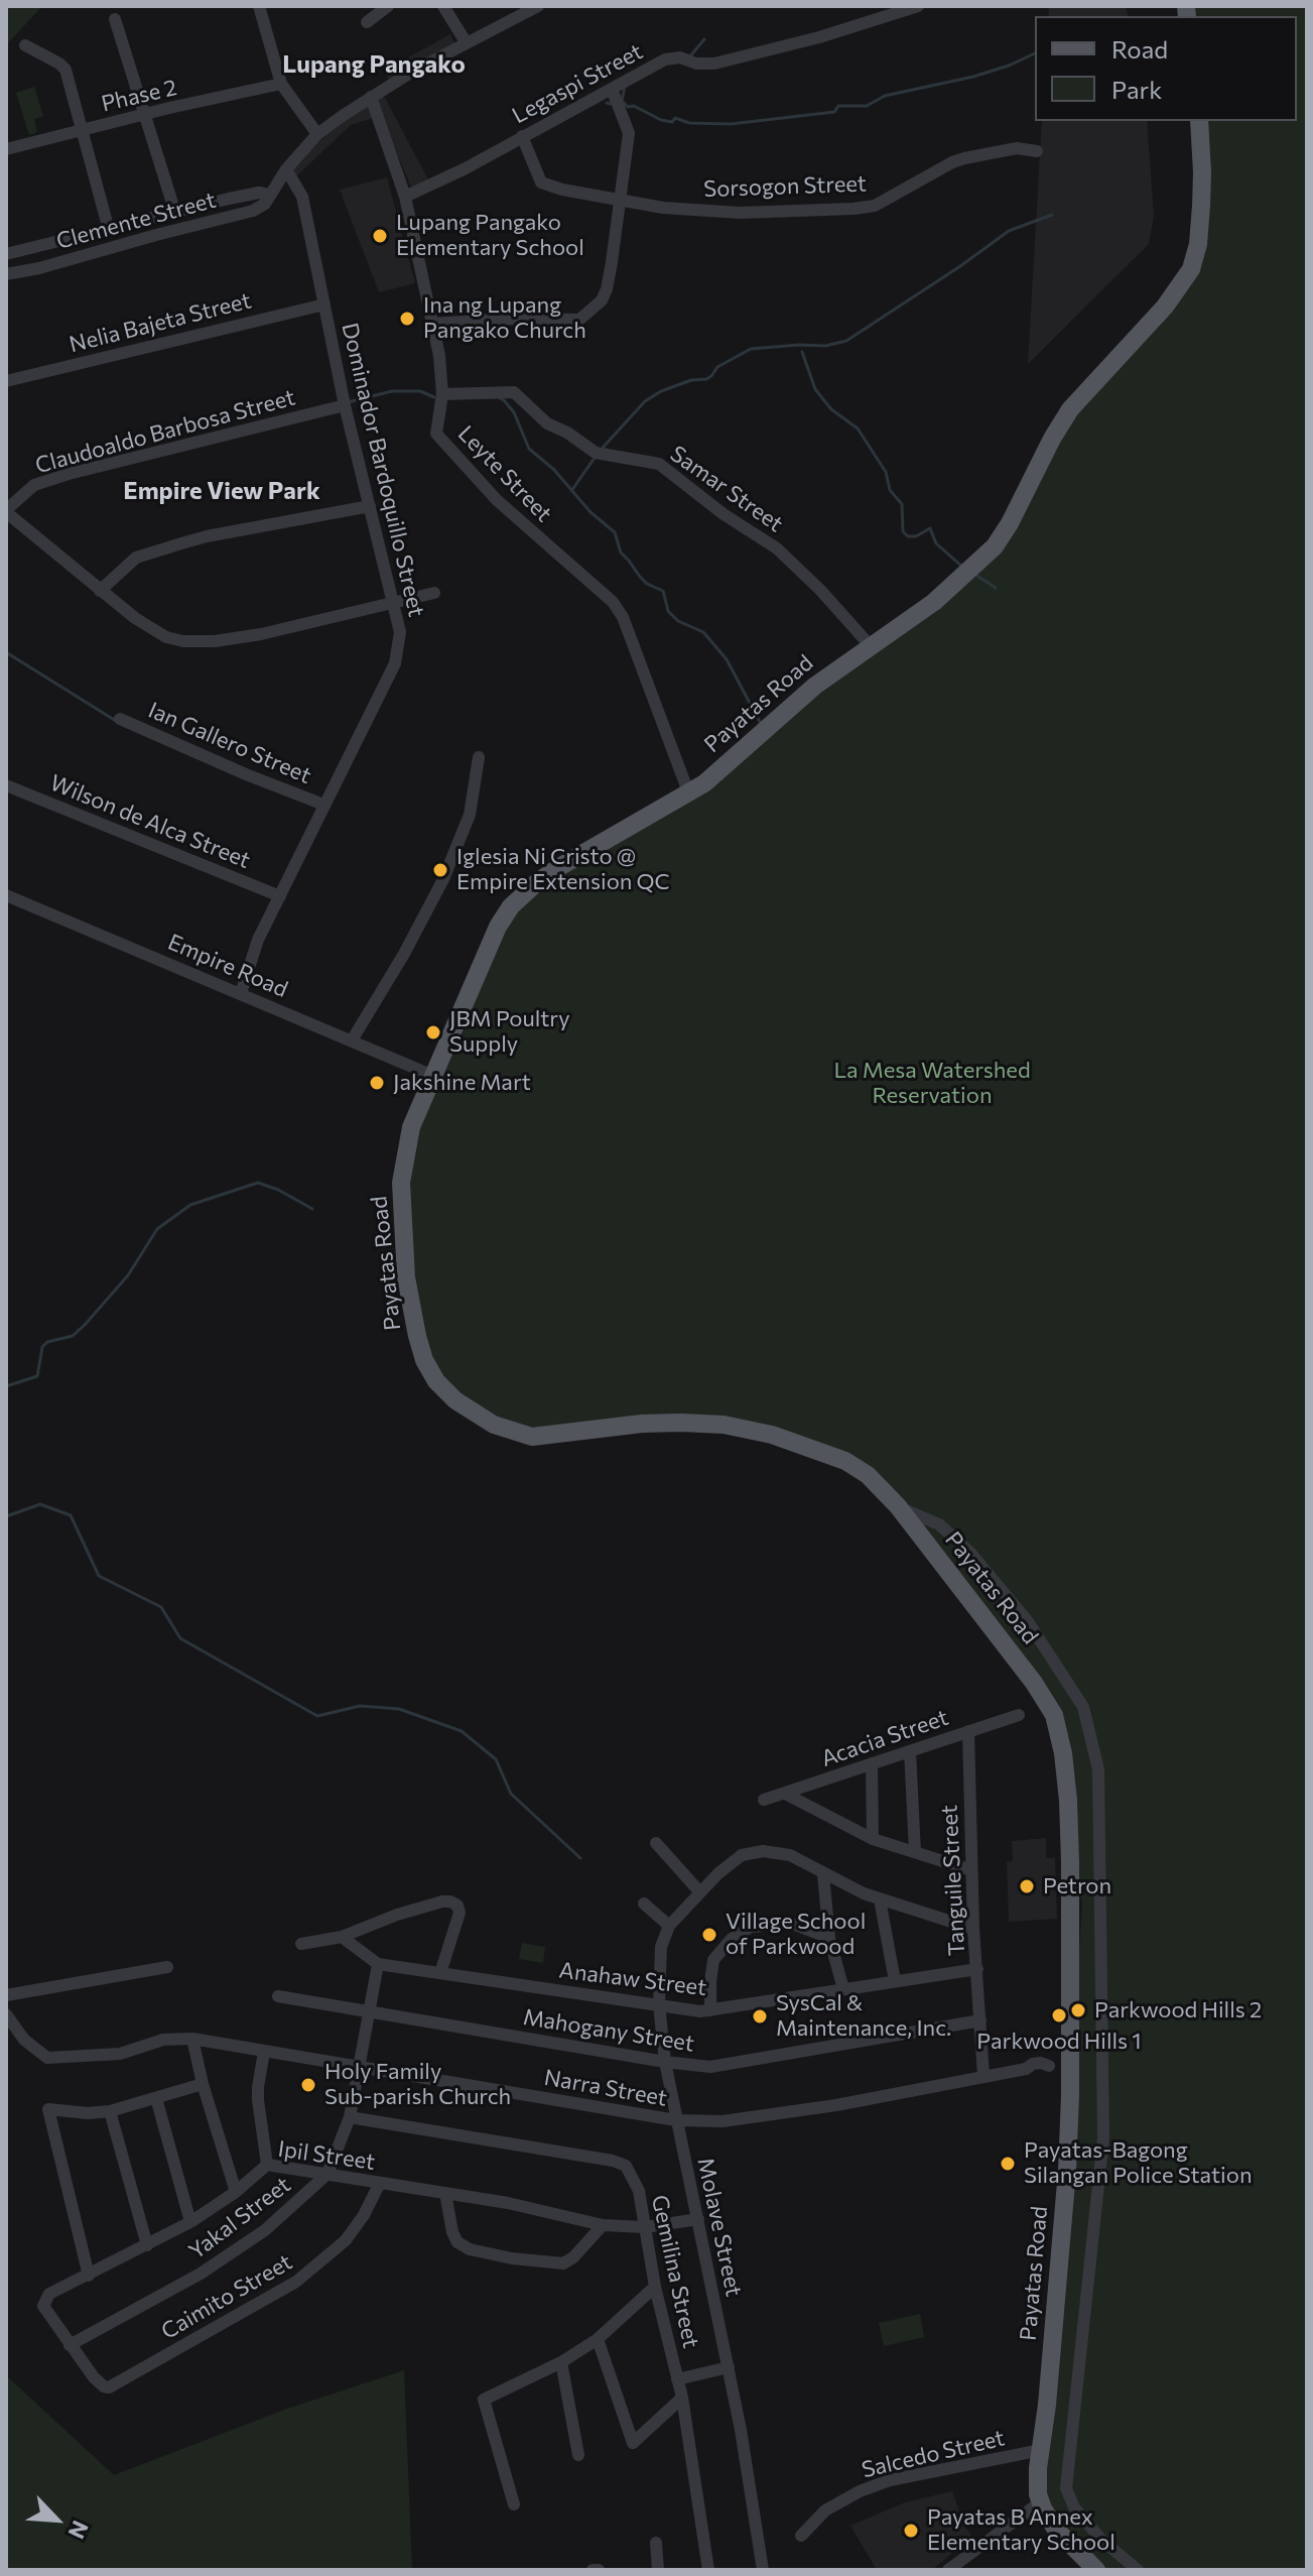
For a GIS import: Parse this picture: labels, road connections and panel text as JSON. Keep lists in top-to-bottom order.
{
  "streets": {
    "main road": ["Payatas Road"],
    "street": [
      "Legaspi Street",
      "Phase 2",
      "Sorsogon Street",
      "Clemente Street",
      "Nelia Bajeta Street",
      "Claudoaldo Barbosa Street",
      "Dominador Bardoquillo Street",
      "Leyte Street",
      "Samar Street",
      "Ian Gallero Street",
      "Wilson de Alca Street",
      "Empire Road",
      "Acacia Street",
      "Tanguile Street",
      "Anahaw Street",
      "Mahogany Street",
      "Narra Street",
      "Ipil Street",
      "Yakal Street",
      "Molave Street",
      "Gemilina Street",
      "Caimito Street",
      "Salcedo Street"
    ]
  },
  "crossings": [
    ["Legaspi Street", "Sorsogon Street"],
    ["Legaspi Street", "Leyte Street"],
    ["Clemente Street", "Dominador Bardoquillo Street"],
    ["Clemente Street", "Leyte Street"],
    ["Nelia Bajeta Street", "Dominador Bardoquillo Street"],
    ["Claudoaldo Barbosa Street", "Dominador Bardoquillo Street"],
    ["Dominador Bardoquillo Street", "Ian Gallero Street"],
    ["Dominador Bardoquillo Street", "Wilson de Alca Street"],
    ["Dominador Bardoquillo Street", "Empire Road"],
    ["Leyte Street", "Samar Street"],
    ["Leyte Street", "Payatas Road"],
    ["Samar Street", "Payatas Road"],
    ["Payatas Road", "Empire Road"],
    ["Payatas Road", "Narra Street"],
    ["Payatas Road", "Salcedo Street"],
    ["Acacia Street", "Tanguile Street"],
    ["Tanguile Street", "Anahaw Street"],
    ["Tanguile Street", "Mahogany Street"],
    ["Tanguile Street", "Narra Street"],
    ["Anahaw Street", "Yakal Street"],
    ["Anahaw Street", "Molave Street"],
    ["Mahogany Street", "Yakal Street"],
    ["Mahogany Street", "Molave Street"],
    ["Narra Street", "Yakal Street"],
    ["Narra Street", "Molave Street"],
    ["Ipil Street", "Yakal Street"],
    ["Ipil Street", "Molave Street"],
    ["Ipil Street", "Gemilina Street"],
    ["Ipil Street", "Caimito Street"],
    ["Yakal Street", "Gemilina Street"]
  ],
  "districts": ["Lupang Pangako", "Empire View Park"],
  "parks": ["La Mesa Watershed Reservation"],
  "places": [
    "Lupang Pangako Elementary School",
    "Ina ng Lupang Pangako Church",
    "Iglesia Ni Cristo @ Empire Extension QC",
    "JBM Poultry Supply",
    "Jakshine Mart",
    "Petron",
    "Village School of Parkwood",
    "Parkwood Hills 2",
    "Parkwood Hills 1",
    "SysCal & Maintenance, Inc.",
    "Holy Family Sub-parish Church",
    "Payatas-Bagong Silangan Police Station",
    "Payatas B Annex Elementary School"
  ],
  "legend": ["Road", "Park"],
  "north": "bottom right"
}
